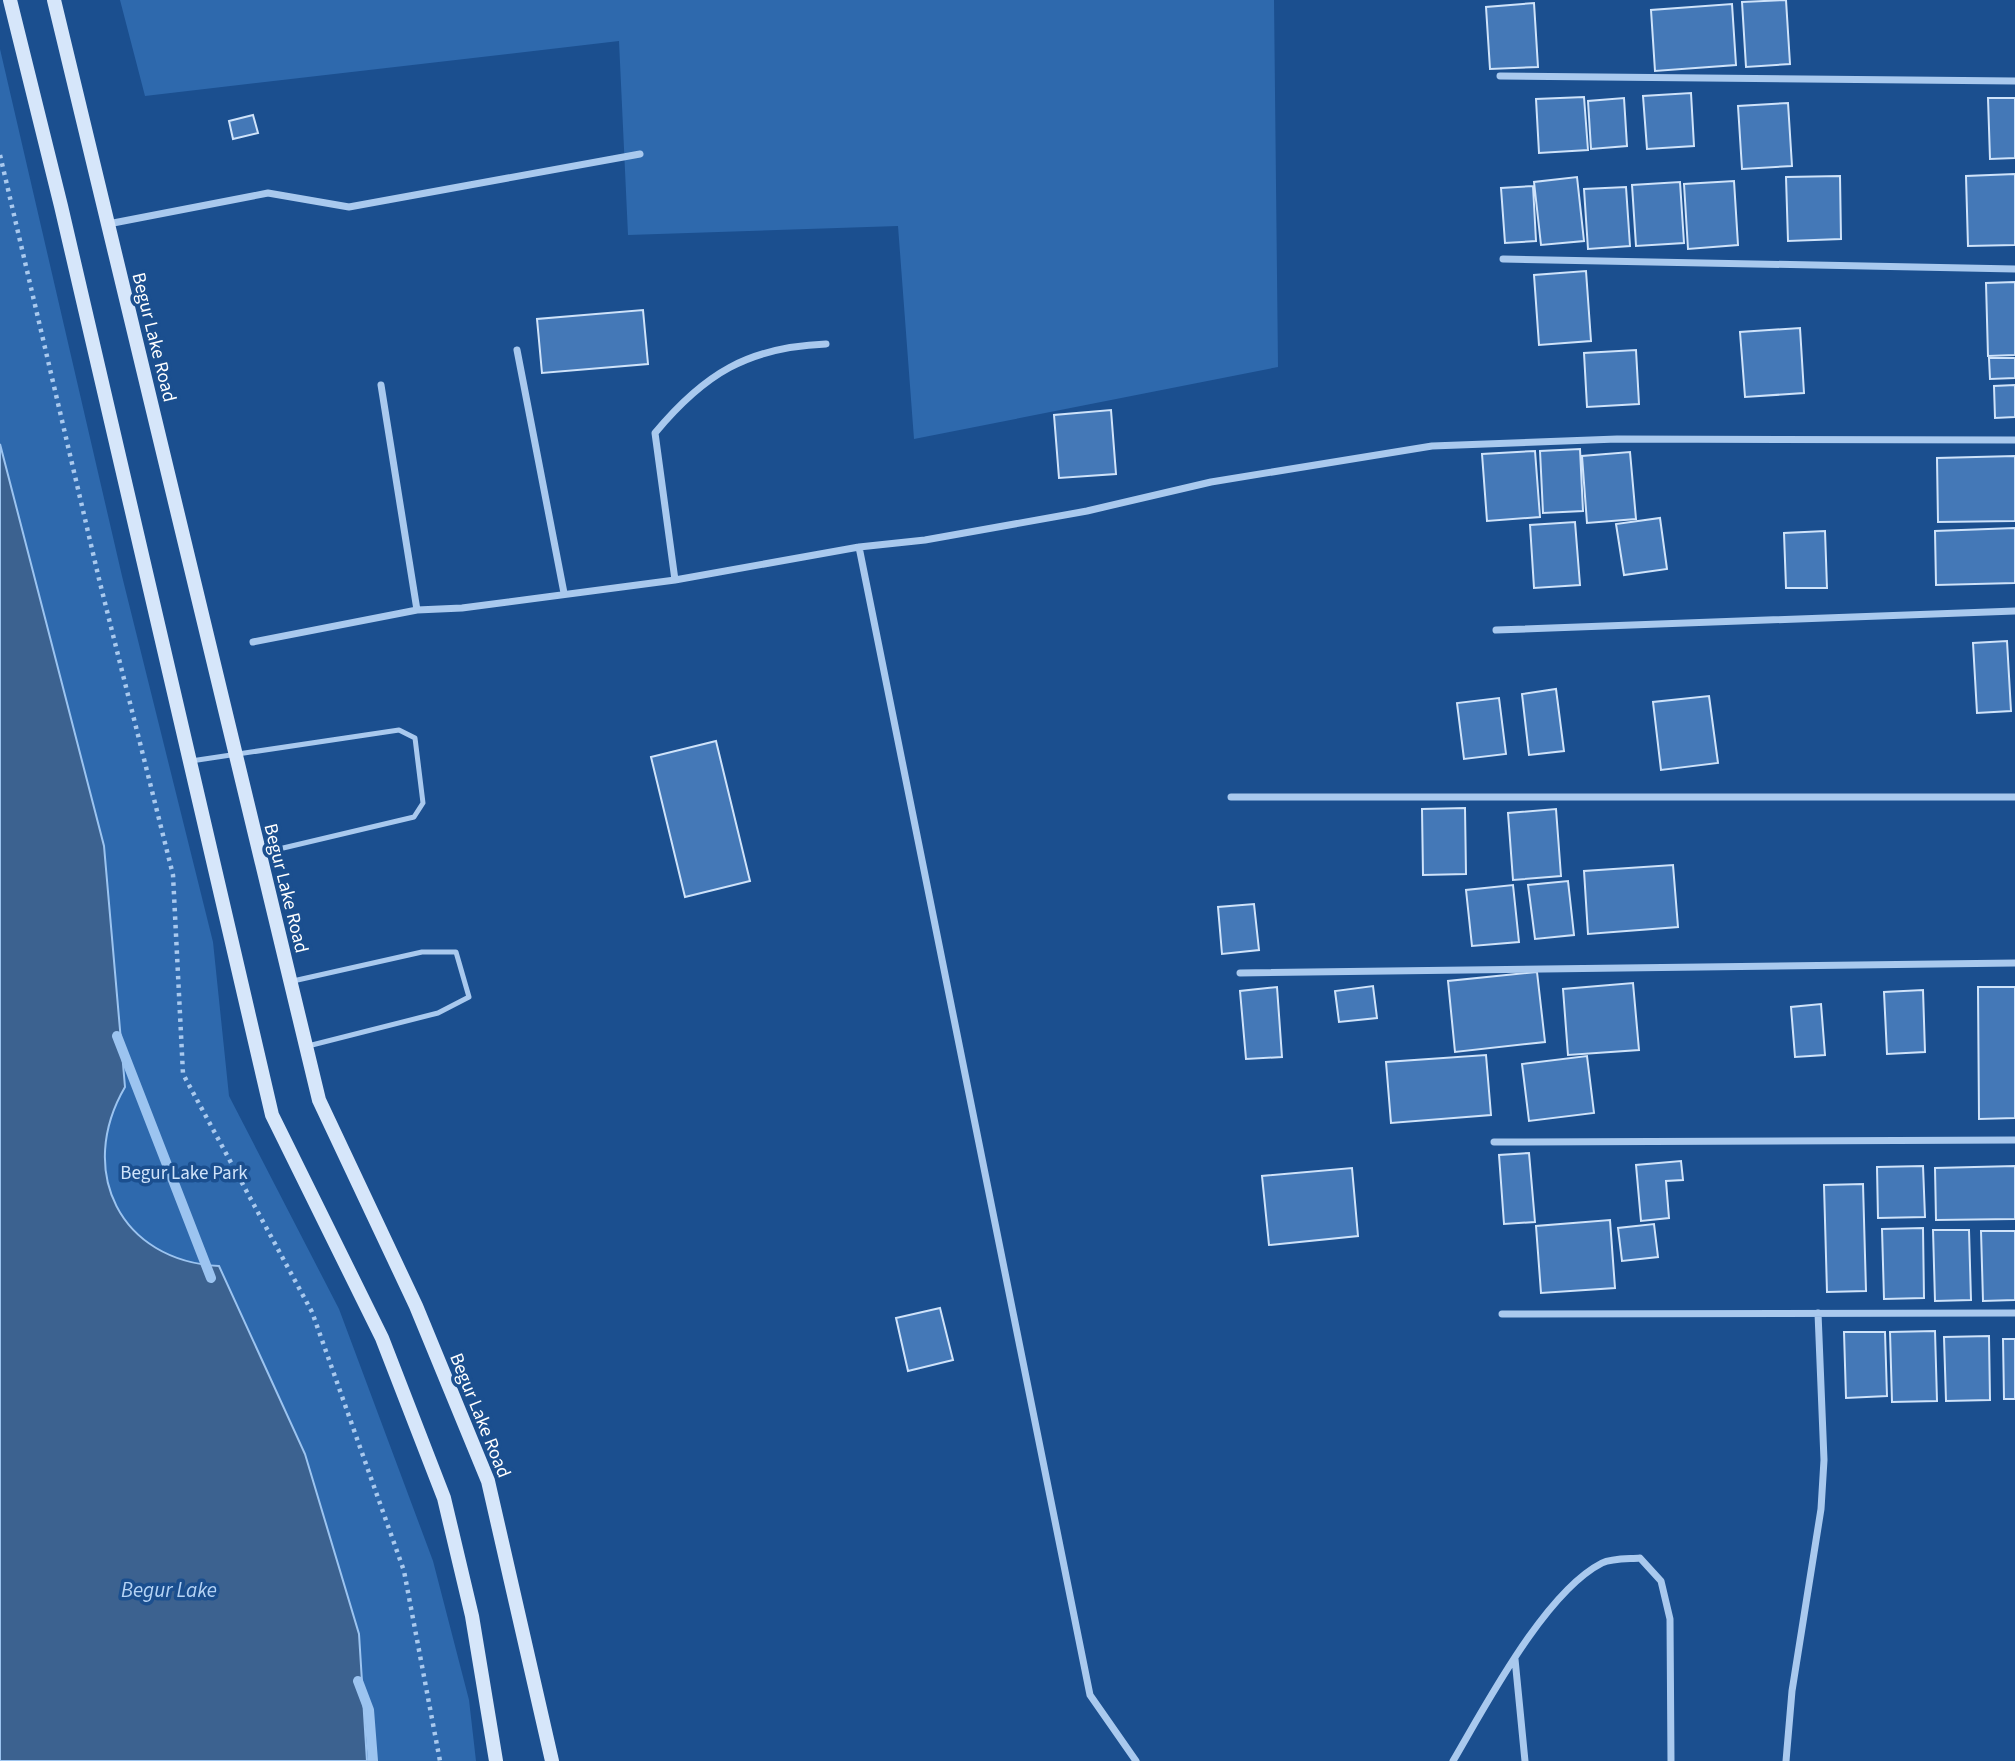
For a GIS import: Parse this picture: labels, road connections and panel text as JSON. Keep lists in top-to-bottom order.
{
  "streets": {
    "main road": ["Begur Lake Road"]
  },
  "water": ["Begur Lake"],
  "parks": ["Begur Lake Park"]
}
